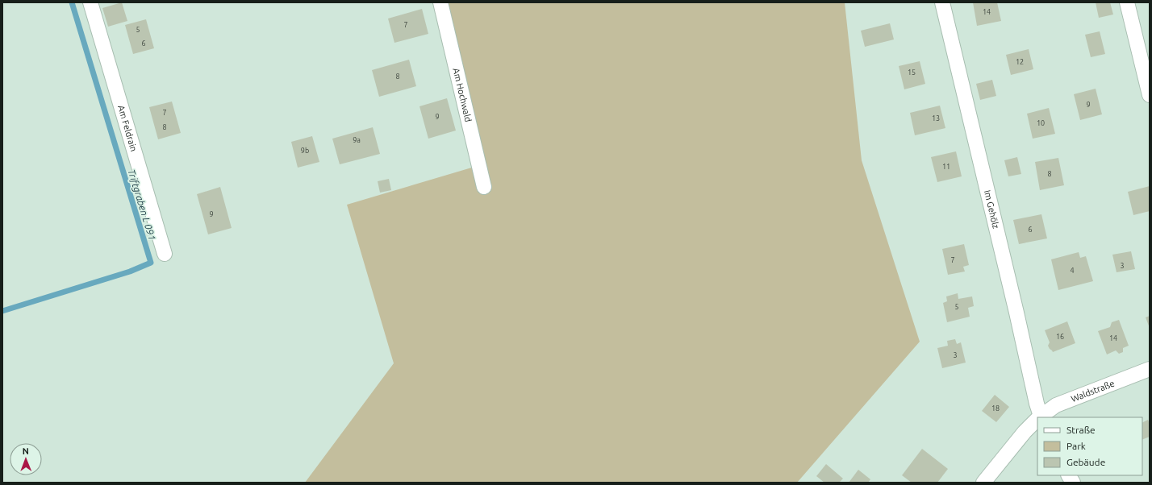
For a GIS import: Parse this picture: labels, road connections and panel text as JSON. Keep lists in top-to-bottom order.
{
  "streets": {
    "street": [
      "Am Hochwald",
      "Am Feldrain",
      "Im Gehölz",
      "Waldstraße"
    ]
  },
  "crossings": [
    ["Im Gehölz", "Waldstraße"]
  ],
  "water": ["Triftgraben L 091"],
  "house_numbers": [
    "14",
    "7",
    "5",
    "6",
    "12",
    "15",
    "8",
    "9",
    "7",
    "9",
    "13",
    "10",
    "8",
    "9a",
    "9b",
    "11",
    "8",
    "9",
    "6",
    "7",
    "3",
    "4",
    "5",
    "16",
    "14",
    "3",
    "18"
  ],
  "legend": ["Straße", "Park", "Gebäude"],
  "north": "top"
}
